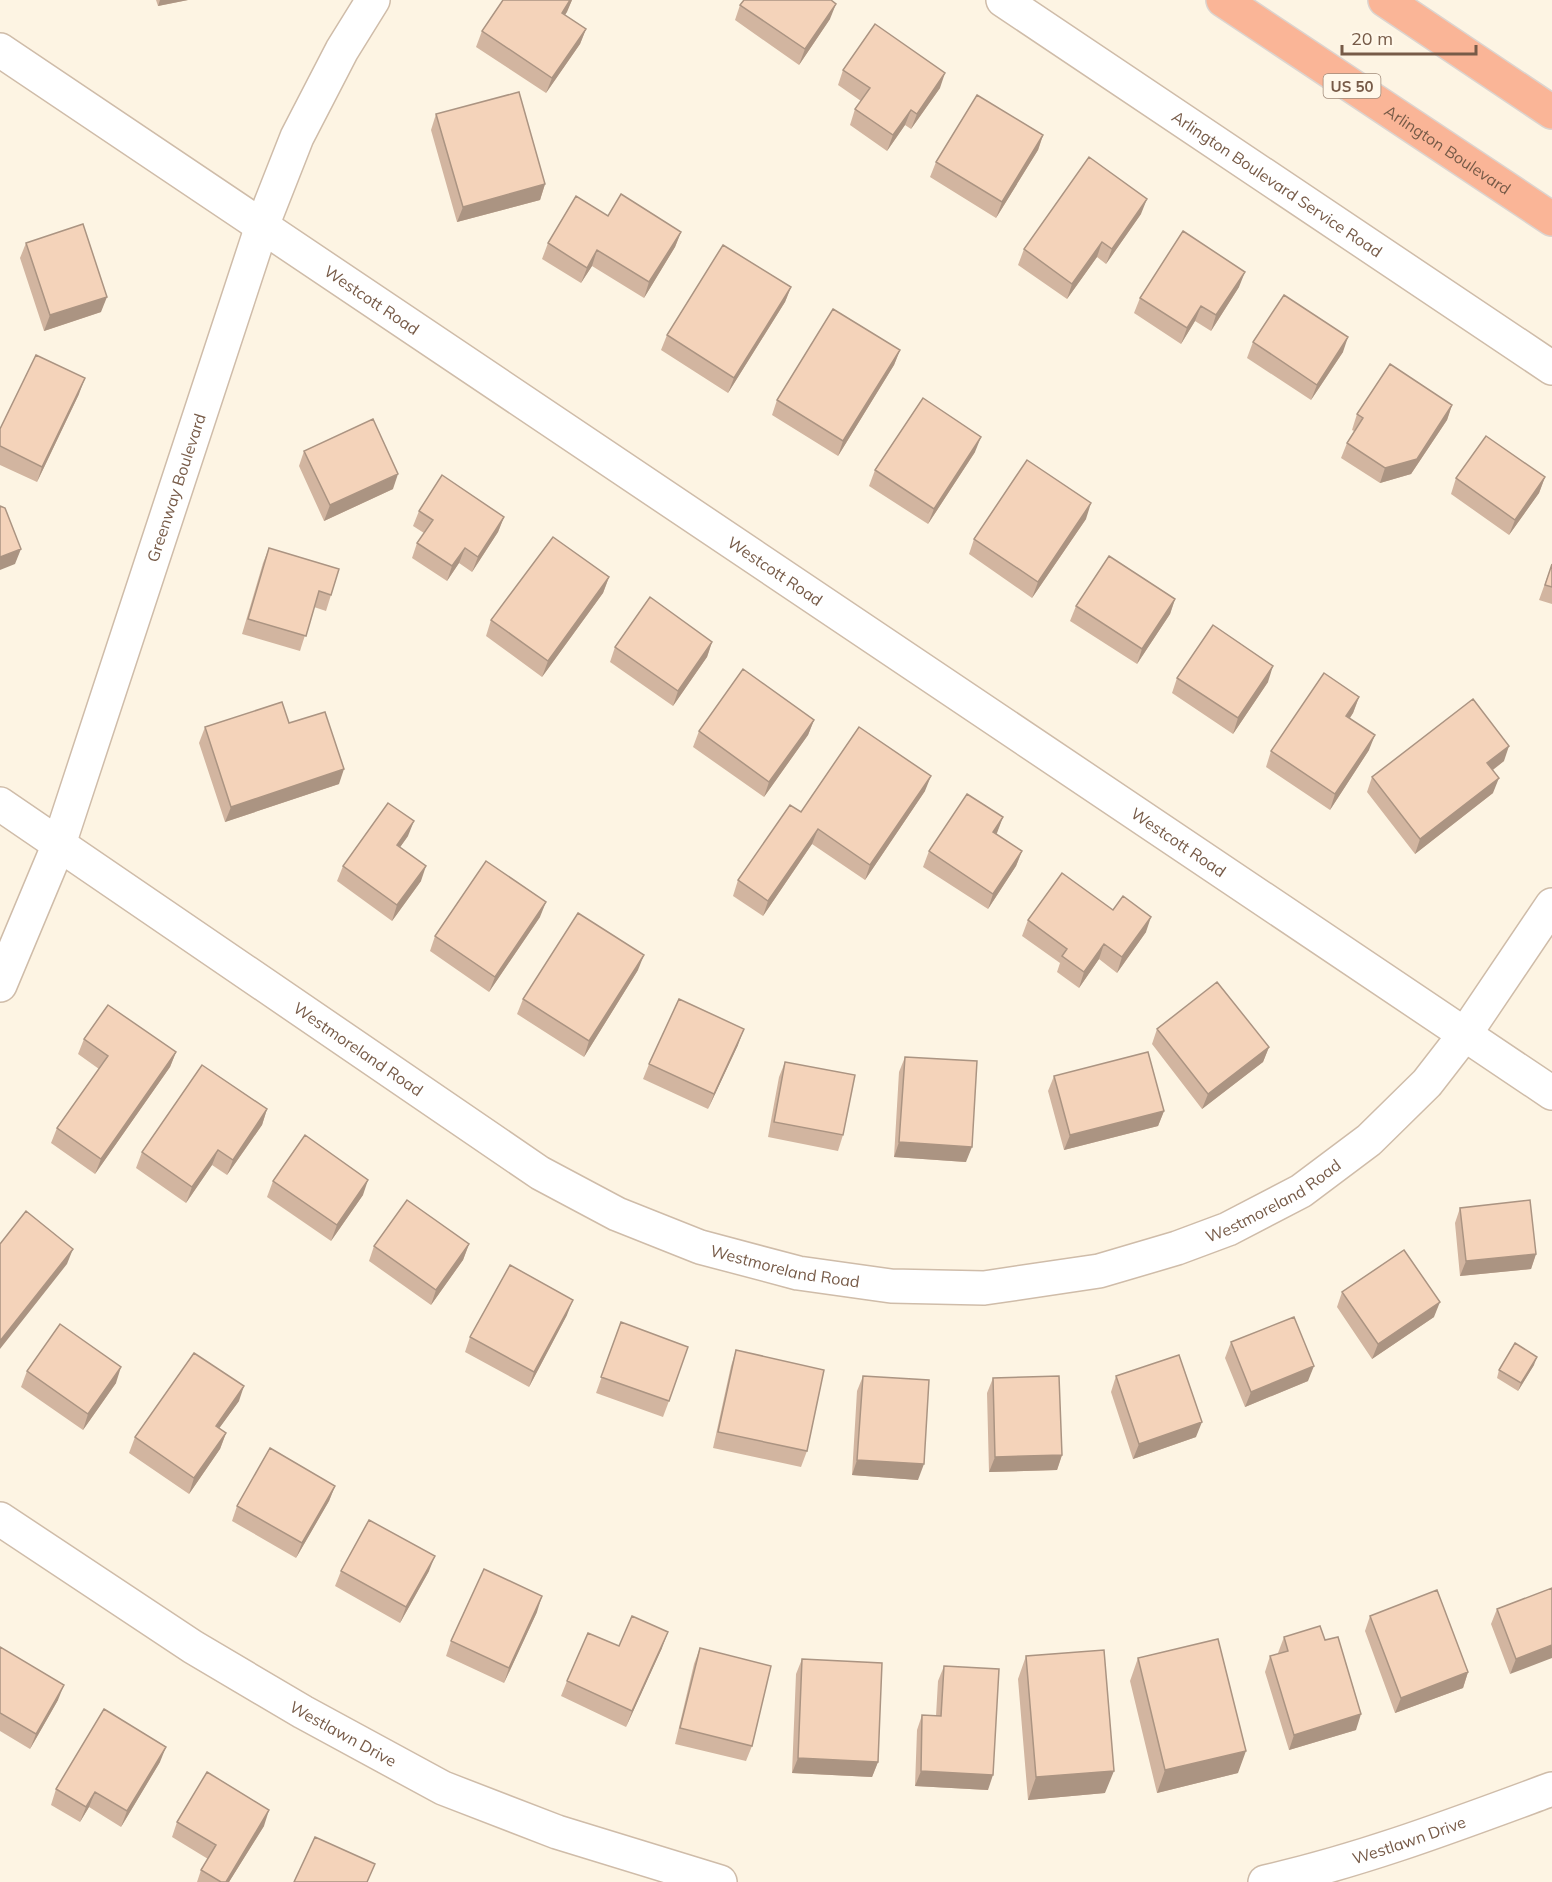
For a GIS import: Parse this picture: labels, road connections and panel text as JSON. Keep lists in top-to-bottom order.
{
  "streets": {
    "highway": ["US 50", "Arlington Boulevard"],
    "street": [
      "Arlington Boulevard Service Road",
      "Westcott Road",
      "Greenway Boulevard",
      "Westmoreland Road",
      "Westlawn Drive"
    ]
  },
  "crossings": [
    ["Westcott Road", "Greenway Boulevard"],
    ["Westcott Road", "Westmoreland Road"],
    ["Greenway Boulevard", "Westmoreland Road"]
  ],
  "scale_bar": "20 m"
}
